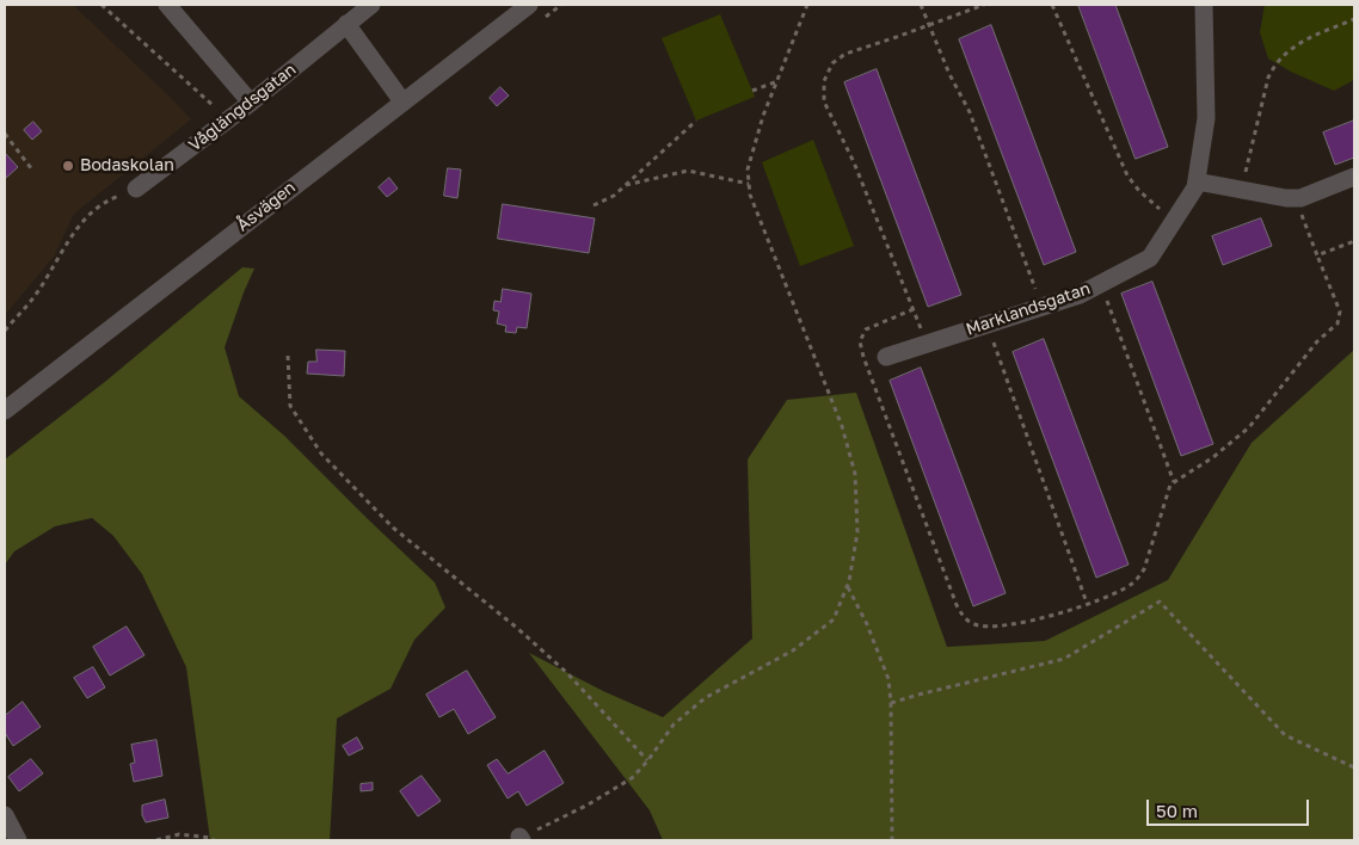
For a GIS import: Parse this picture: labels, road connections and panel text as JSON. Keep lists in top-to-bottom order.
{
  "streets": {
    "street": ["Våglängdsgatan", "Åsvägen", "Marklandsgatan"]
  },
  "places": ["Bodaskolan"],
  "scale_bar": "50 m"
}
